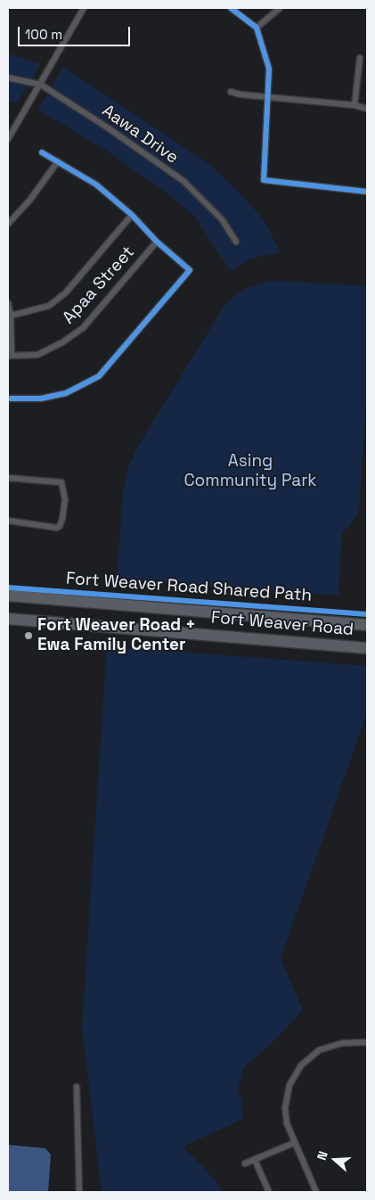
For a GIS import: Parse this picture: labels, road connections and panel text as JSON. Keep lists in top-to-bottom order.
{
  "streets": {
    "highway": ["Fort Weaver Road"],
    "street": ["Aawa Drive", "Apaa Street"],
    "cycle path": ["Fort Weaver Road Shared Path"]
  },
  "parks": ["Asing Community Park"],
  "places": ["Fort Weaver Road + Ewa Family Center"],
  "scale_bar": "100 m",
  "north": "left"
}
